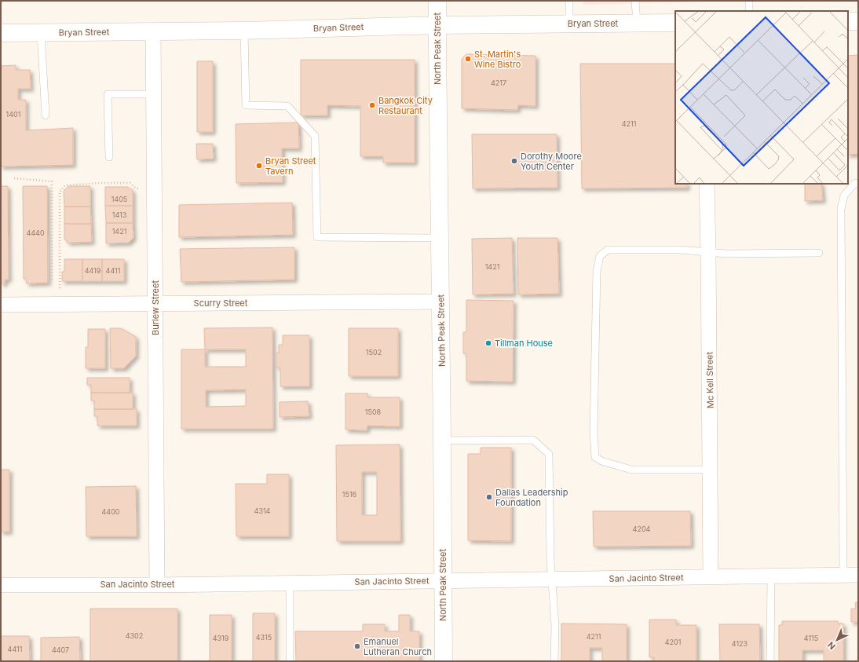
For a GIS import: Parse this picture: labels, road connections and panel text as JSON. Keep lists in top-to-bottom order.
{
  "streets": {
    "street": [
      "Bryan Street",
      "North Peak Street",
      "Scurry Street",
      "Burlew Street",
      "Mc Kell Street",
      "San Jacinto Street"
    ]
  },
  "crossings": [
    ["Bryan Street", "North Peak Street"],
    ["Bryan Street", "Burlew Street"],
    ["North Peak Street", "Scurry Street"],
    ["North Peak Street", "San Jacinto Street"],
    ["Scurry Street", "Burlew Street"],
    ["Burlew Street", "San Jacinto Street"],
    ["Mc Kell Street", "San Jacinto Street"]
  ],
  "places": [
    "St. Martin's Wine Bistro",
    "Bangkok City Restaurant",
    "Dorothy Moore Youth Center",
    "Bryan Street Tavern",
    "Tillman House",
    "Dallas Leadership Foundation",
    "Emanuel Lutheran Church"
  ],
  "house_numbers": [
    "4217",
    "1401",
    "4211",
    "1405",
    "1413",
    "1421",
    "4440",
    "1421",
    "4419",
    "4411",
    "1502",
    "1508",
    "1516",
    "4314",
    "4400",
    "4204",
    "4302",
    "4211",
    "4315",
    "4319",
    "4115",
    "4201",
    "4123",
    "4411",
    "4407"
  ],
  "north": "bottom left"
}
